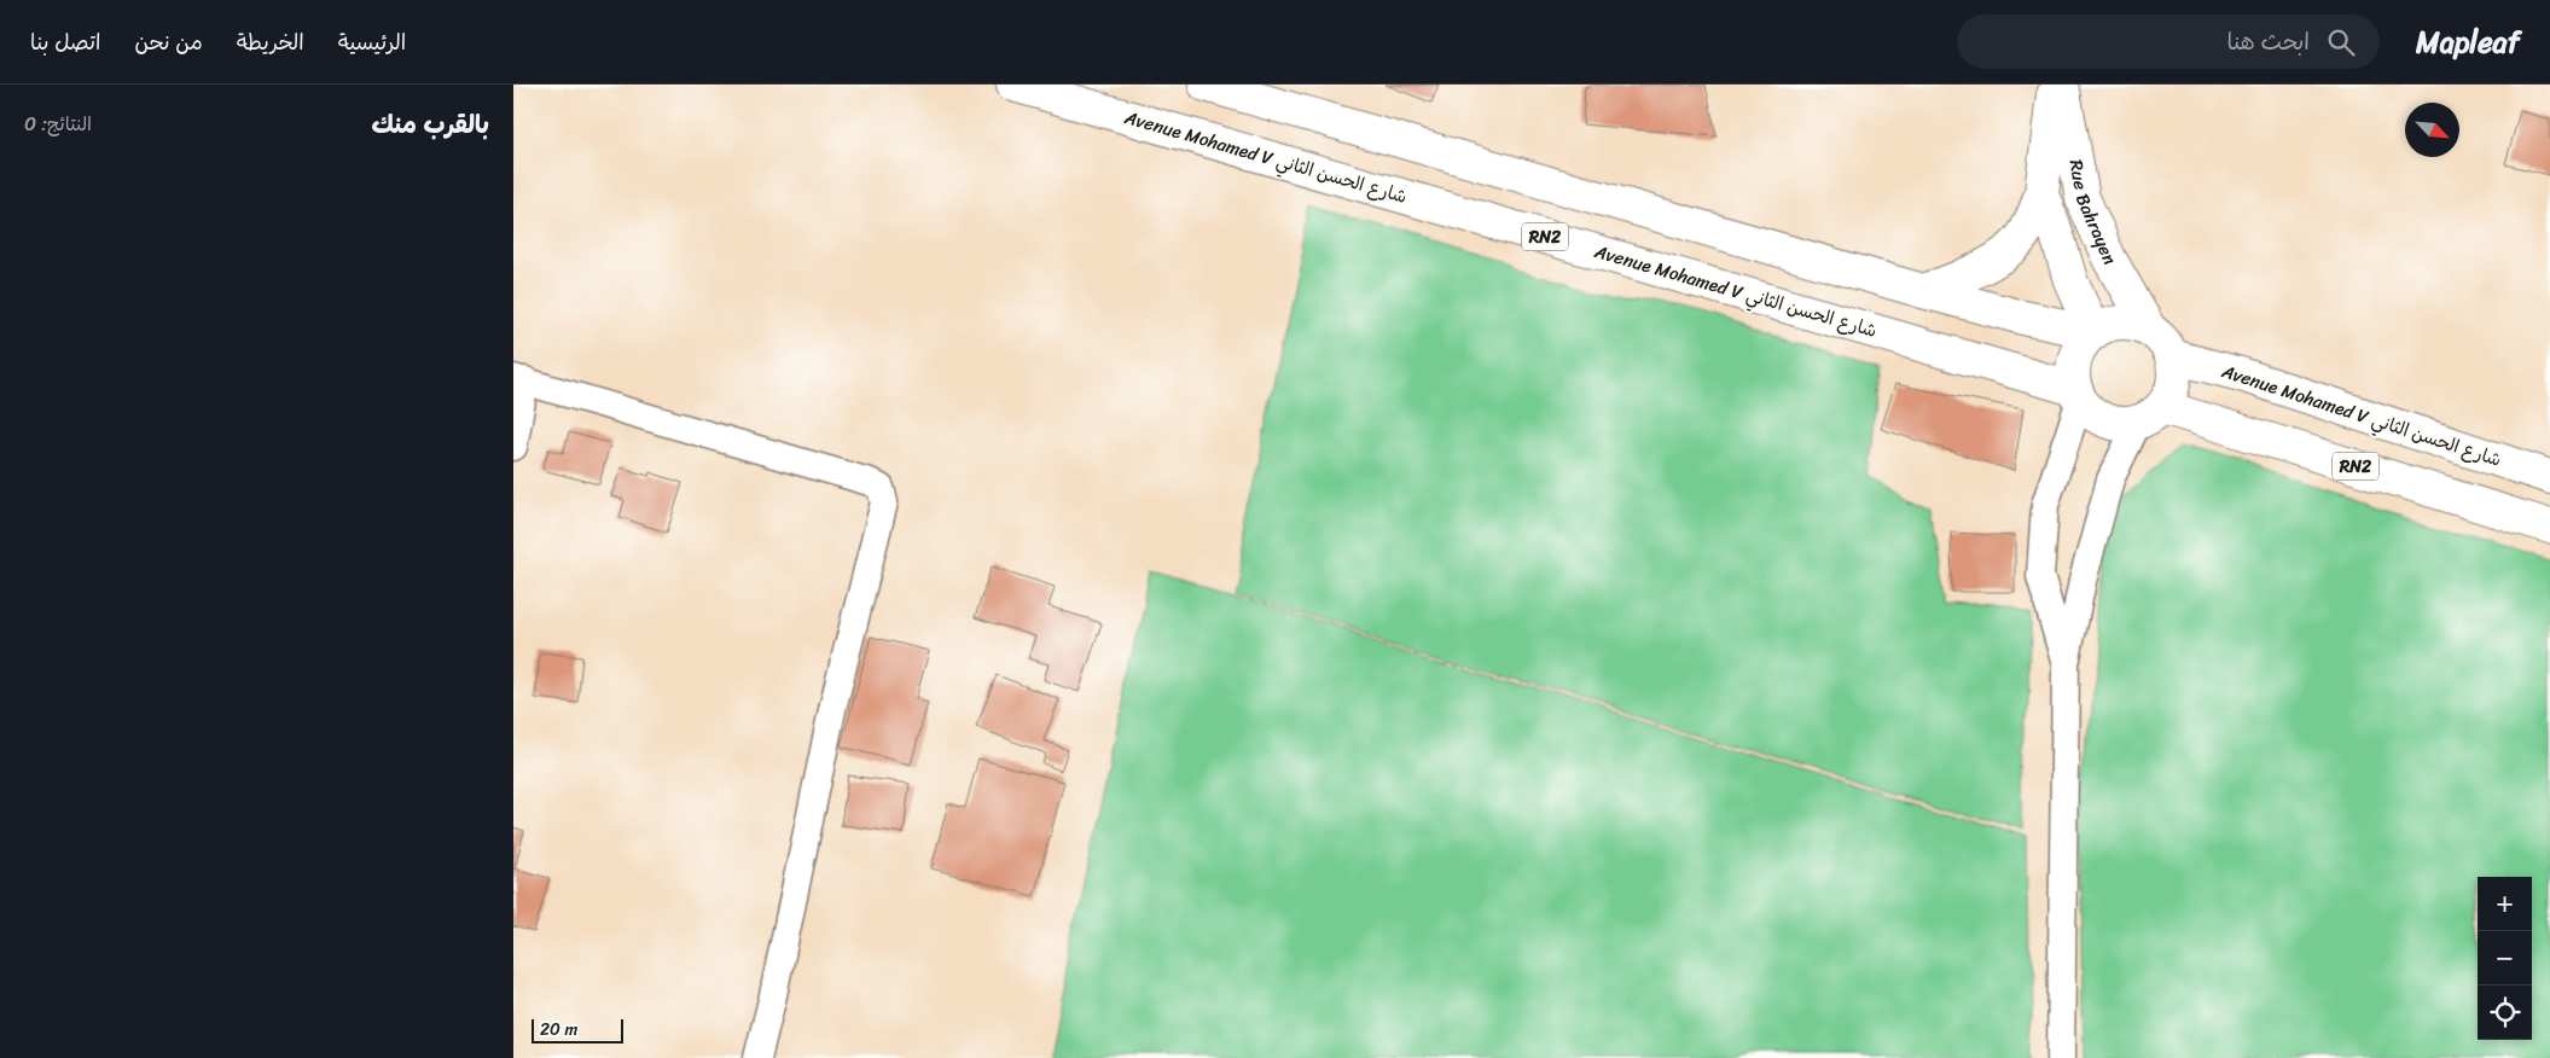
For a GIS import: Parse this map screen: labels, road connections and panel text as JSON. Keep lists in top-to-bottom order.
{
  "streets": {
    "main road": ["Avenue Mohamed V شارع الحسن الثاني", "Rue Bahrayen", "RN2"]
  },
  "crossings": [
    ["Avenue Mohamed V شارع الحسن الثاني", "Rue Bahrayen"],
    ["Avenue Mohamed V شارع الحسن الثاني", "RN2"],
    ["Rue Bahrayen", "RN2"]
  ],
  "scale_bar": "20 m",
  "north": "bottom right",
  "page": {
    "header": "Mapleaf",
    "search": "ابحث هنا",
    "nav": [
      "الرئيسية",
      "الخريطة",
      "من نحن",
      "اتصل بنا"
    ],
    "heading": ["بالقرب منك", "النتائج: 0"],
    "map_buttons": ["+", "−"],
    "scale": "20 m"
  }
}
